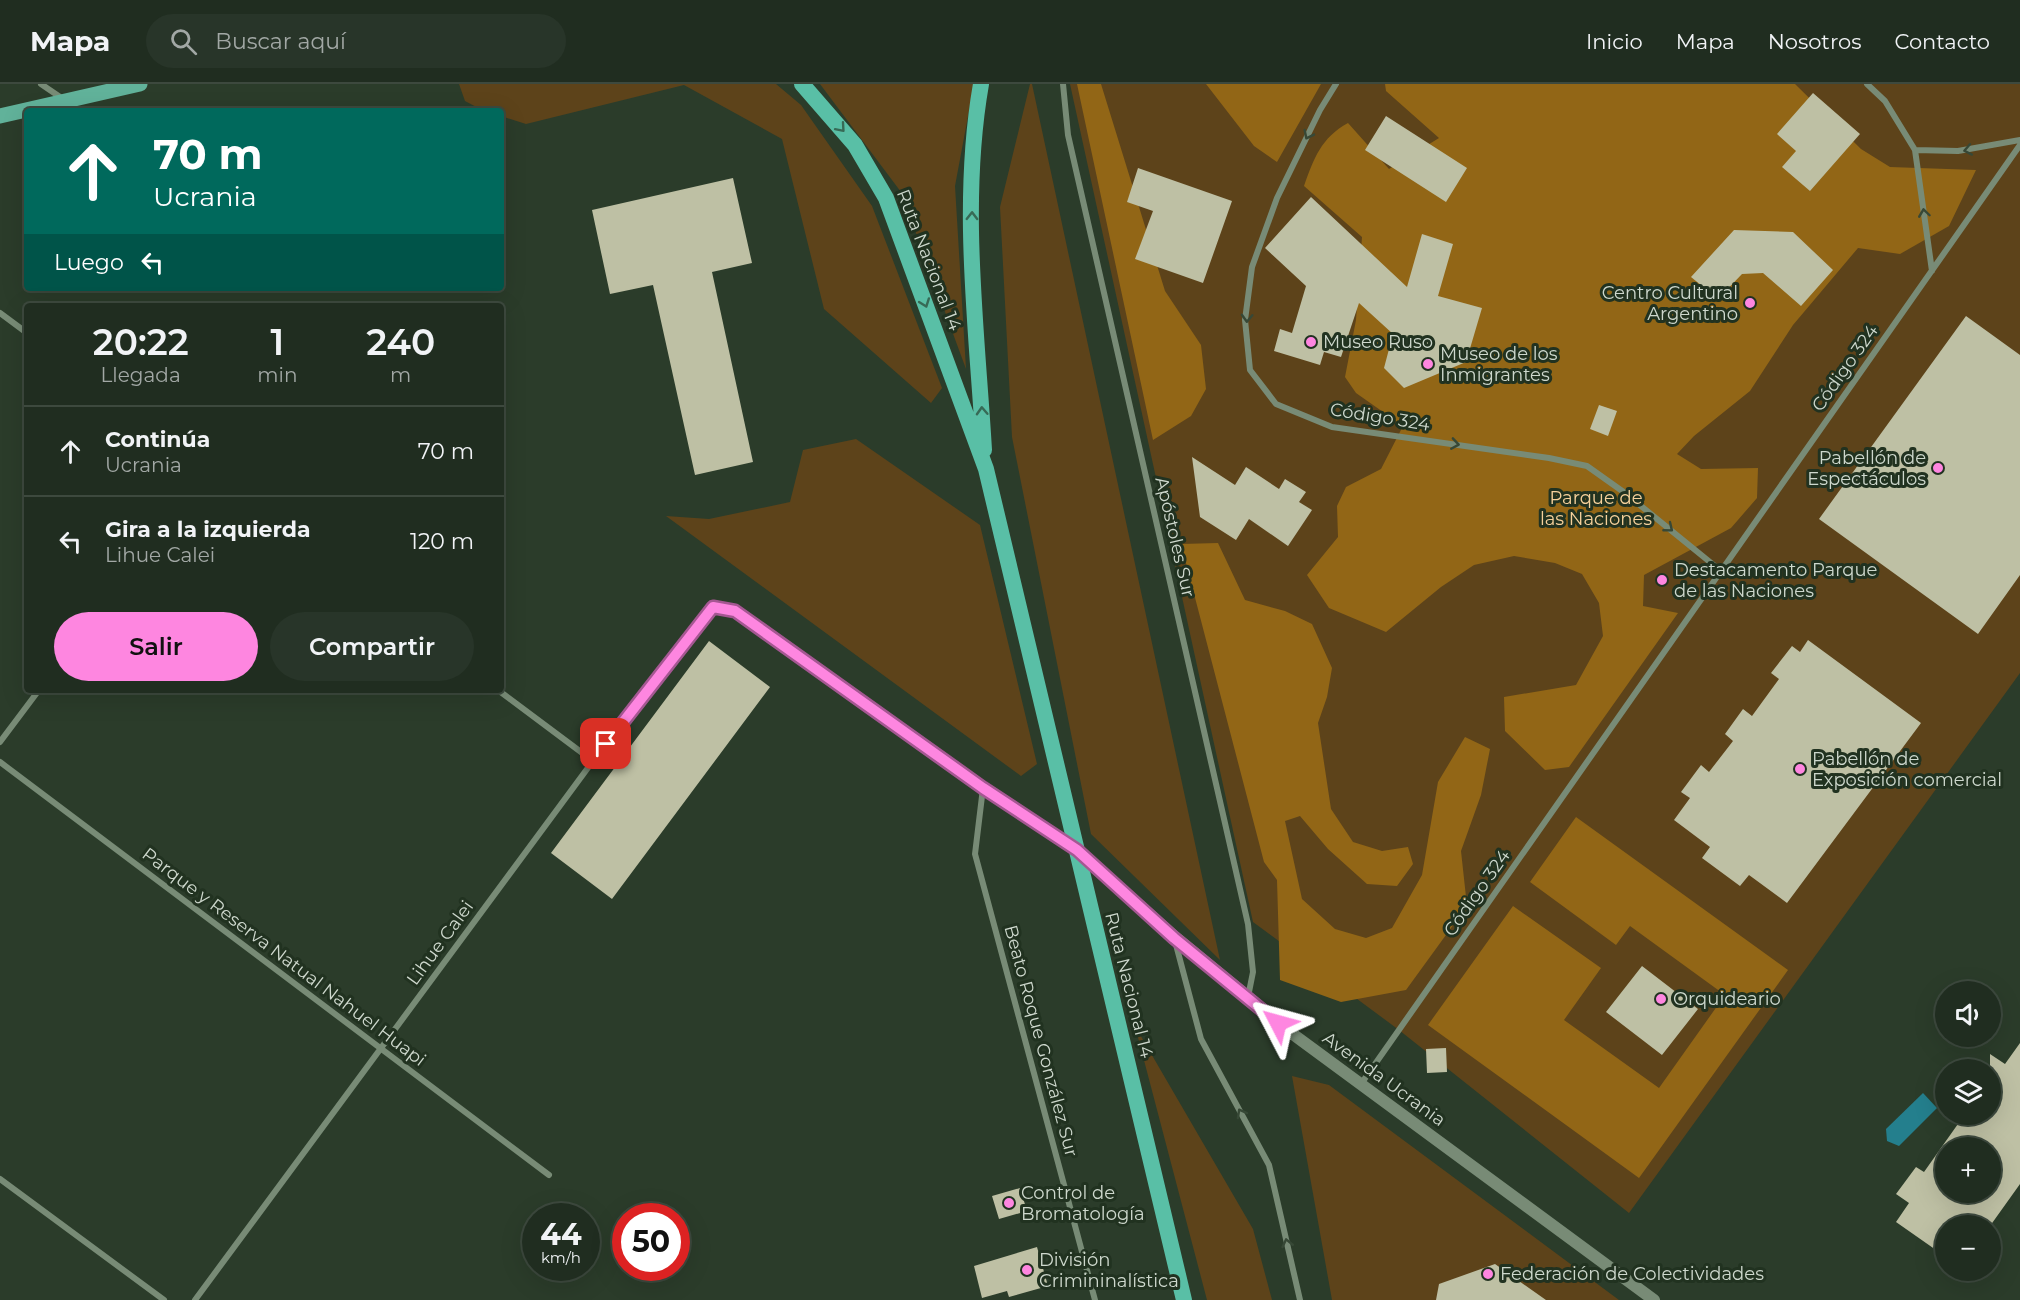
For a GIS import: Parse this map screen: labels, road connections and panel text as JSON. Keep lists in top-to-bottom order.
{
  "streets": {
    "highway": ["Ruta Nacional 14"],
    "main road": ["Avenida Ucrania"],
    "street": [
      "Código 324",
      "Apóstoles Sur",
      "Lihue Calei",
      "Parque y Reserva Natual Nahuel Huapi",
      "Beato Roque González Sur"
    ]
  },
  "crossings": [
    ["Ruta Nacional 14", "Avenida Ucrania"],
    ["Código 324", "Avenida Ucrania"],
    ["Apóstoles Sur", "Avenida Ucrania"],
    ["Lihue Calei", "Parque y Reserva Natual Nahuel Huapi"],
    ["Lihue Calei", "Beato Roque González Sur"]
  ],
  "parks": ["Parque de las Naciones"],
  "places": [
    "Centro Cultural Argentino",
    "Museo Ruso",
    "Museo de los Inmigrantes",
    "Pabellón de Espectáculos",
    "Destacamento Parque de las Naciones",
    "Pabellón de Exposición comercial",
    "Orquideario",
    "Control de Bromatología",
    "División Crimininalística",
    "Federación de Colectividades"
  ],
  "page": {
    "header": "Mapa",
    "search": "Buscar aquí",
    "nav": [
      "Inicio",
      "Mapa",
      "Nosotros",
      "Contacto"
    ],
    "turn": ["70 m", "Ucrania"],
    "then": "Luego",
    "eta": [
      "20:22",
      "Llegada",
      "1",
      "min",
      "240",
      "m"
    ],
    "list": [
      {
        "name": "Continúa",
        "note": "Ucrania",
        "value": "70 m"
      },
      {
        "name": "Gira a la izquierda",
        "note": "Lihue Calei",
        "value": "120 m"
      }
    ],
    "buttons": ["Salir", "Compartir"],
    "map_buttons": ["+", "−"],
    "speed": "44 km/h",
    "limit": "50"
  }
}
